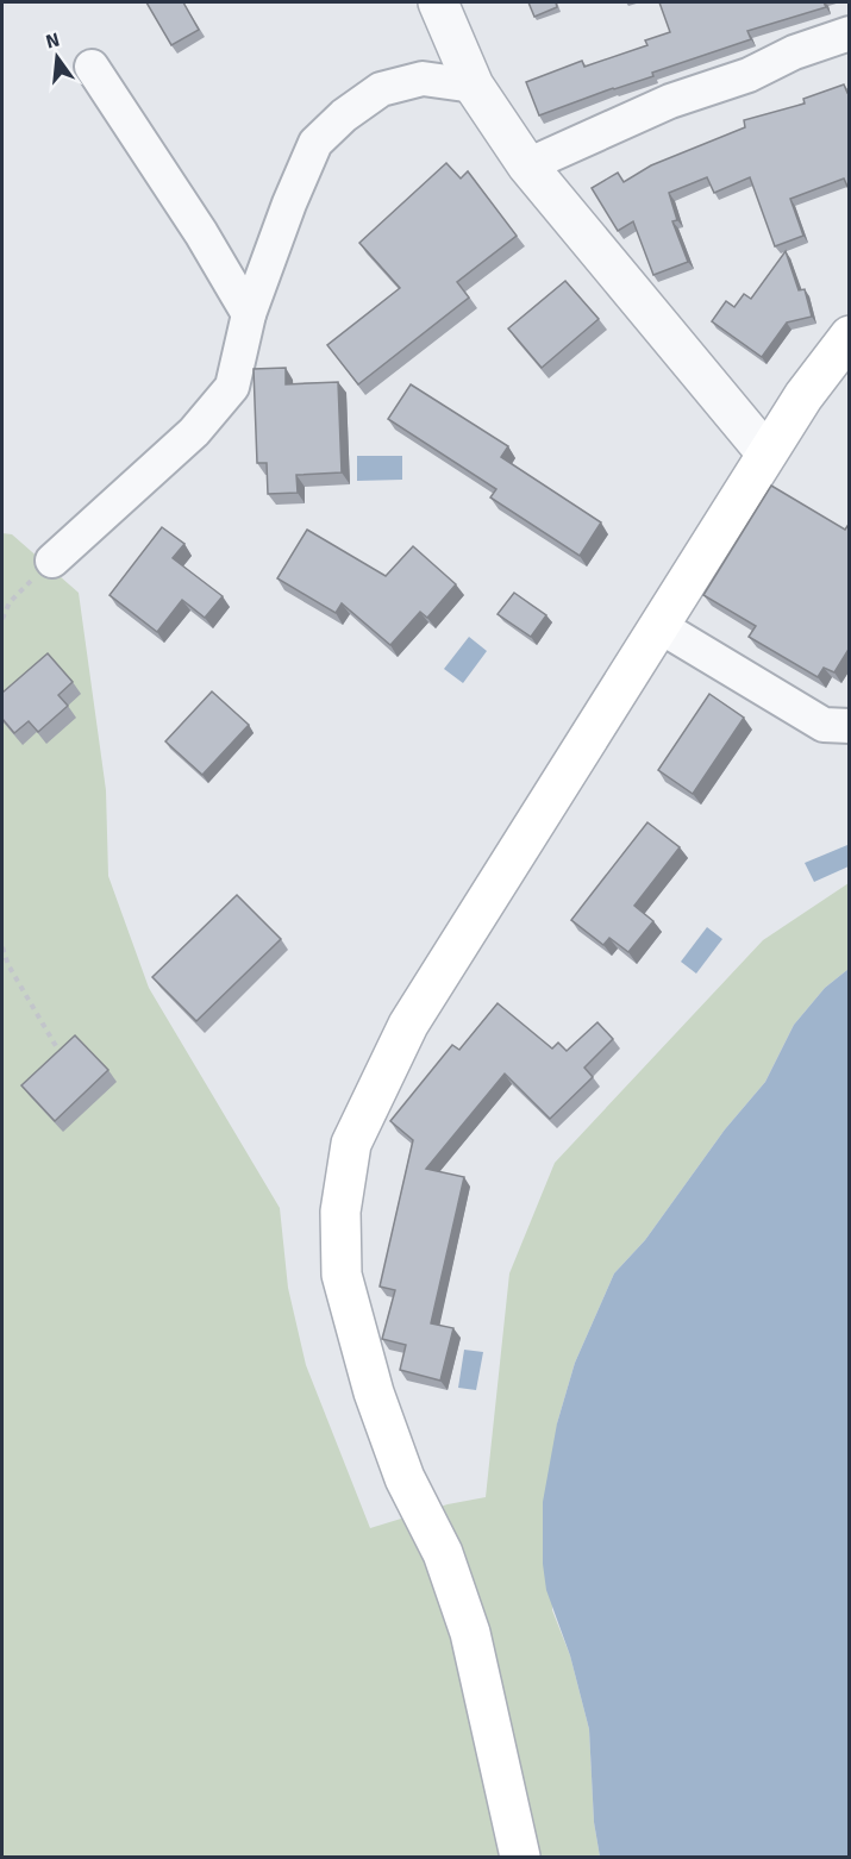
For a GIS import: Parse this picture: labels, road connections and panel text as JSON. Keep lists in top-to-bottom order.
{
  "north": "top"
}
